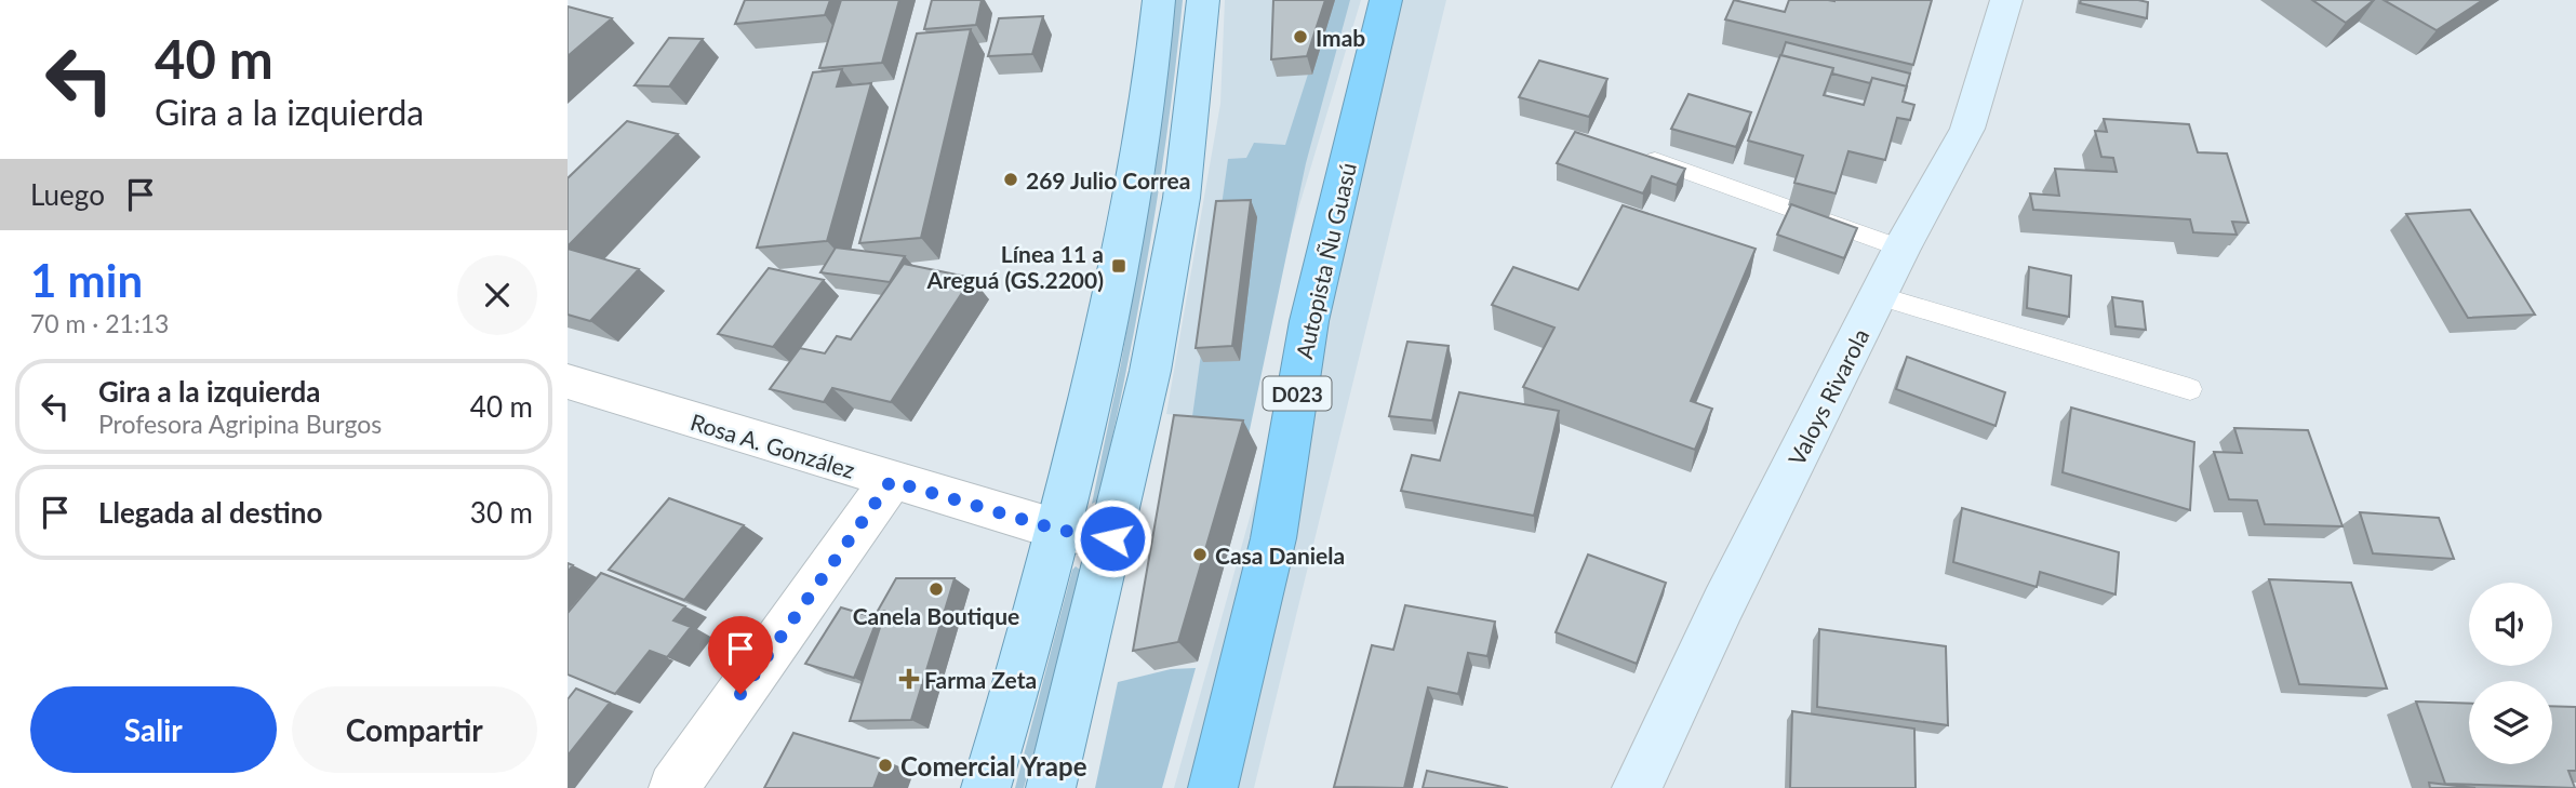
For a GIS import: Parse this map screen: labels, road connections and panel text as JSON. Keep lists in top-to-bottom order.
{
  "streets": {
    "highway": ["Autopista Ñu Guasú", "D023"],
    "street": ["Valoys Rivarola", "Rosa A. González"]
  },
  "places": {
    "other": [
      "Imab",
      "269 Julio Correa",
      "Casa Daniela",
      "Canela Boutique",
      "Comercial Yrape"
    ],
    "transit": ["Línea 11 a Areguá (GS.2200)"],
    "health": ["Farma Zeta"]
  },
  "page": {
    "turn": ["40 m", "Gira a la izquierda"],
    "then": "Luego",
    "heading": ["1 min", "70 m · 21:13"],
    "list": [
      {
        "name": "Gira a la izquierda",
        "note": "Profesora Agripina Burgos",
        "value": "40 m"
      },
      {
        "name": "Llegada al destino",
        "value": "30 m"
      }
    ],
    "buttons": ["Salir", "Compartir"]
  }
}
